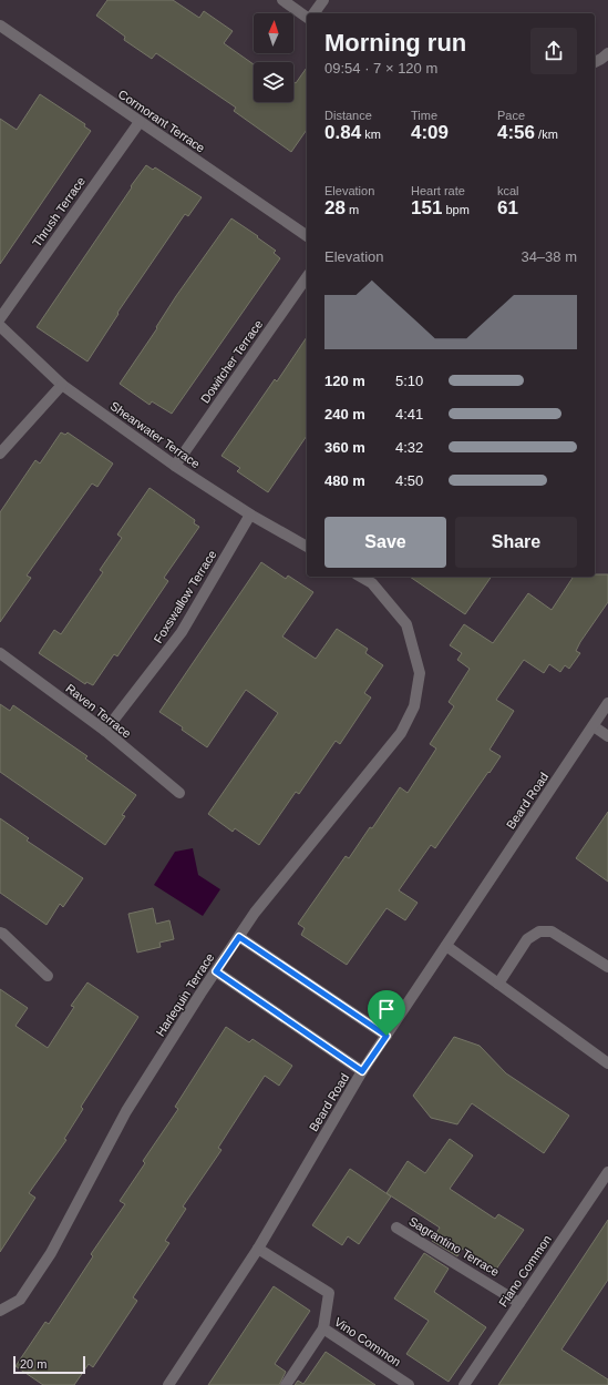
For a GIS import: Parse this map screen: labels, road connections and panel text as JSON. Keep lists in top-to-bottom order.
{
  "streets": {
    "street": [
      "Cormorant Terrace",
      "Thrush Terrace",
      "Dowitcher Terrace",
      "Shearwater Terrace",
      "Foxswallow Terrace",
      "Raven Terrace",
      "Beard Road",
      "Harlequin Terrace",
      "Sagrantino Terrace",
      "Fiano Common",
      "Vino Common"
    ]
  },
  "crossings": [
    ["Cormorant Terrace", "Thrush Terrace"],
    ["Dowitcher Terrace", "Shearwater Terrace"],
    ["Shearwater Terrace", "Foxswallow Terrace"],
    ["Foxswallow Terrace", "Raven Terrace"],
    ["Beard Road", "Vino Common"],
    ["Sagrantino Terrace", "Fiano Common"]
  ],
  "scale_bar": "20 m",
  "north": "top",
  "page": {
    "heading": ["Morning run", "09:54 · 7 × 120 m"],
    "stats": [
      ["Distance", "0.84 km"],
      ["Time", "4:09"],
      ["Pace", "4:56 /km"],
      ["Elevation", "28 m"],
      ["Heart rate", "151 bpm"],
      ["kcal", "61"]
    ],
    "chart": ["Elevation", "34–38 m"],
    "list": [
      {
        "name": "120 m",
        "note": "5:10"
      },
      {
        "name": "240 m",
        "note": "4:41"
      },
      {
        "name": "360 m",
        "note": "4:32"
      },
      {
        "name": "480 m",
        "note": "4:50"
      }
    ],
    "buttons": ["Save", "Share"],
    "scale": "20 m"
  }
}
